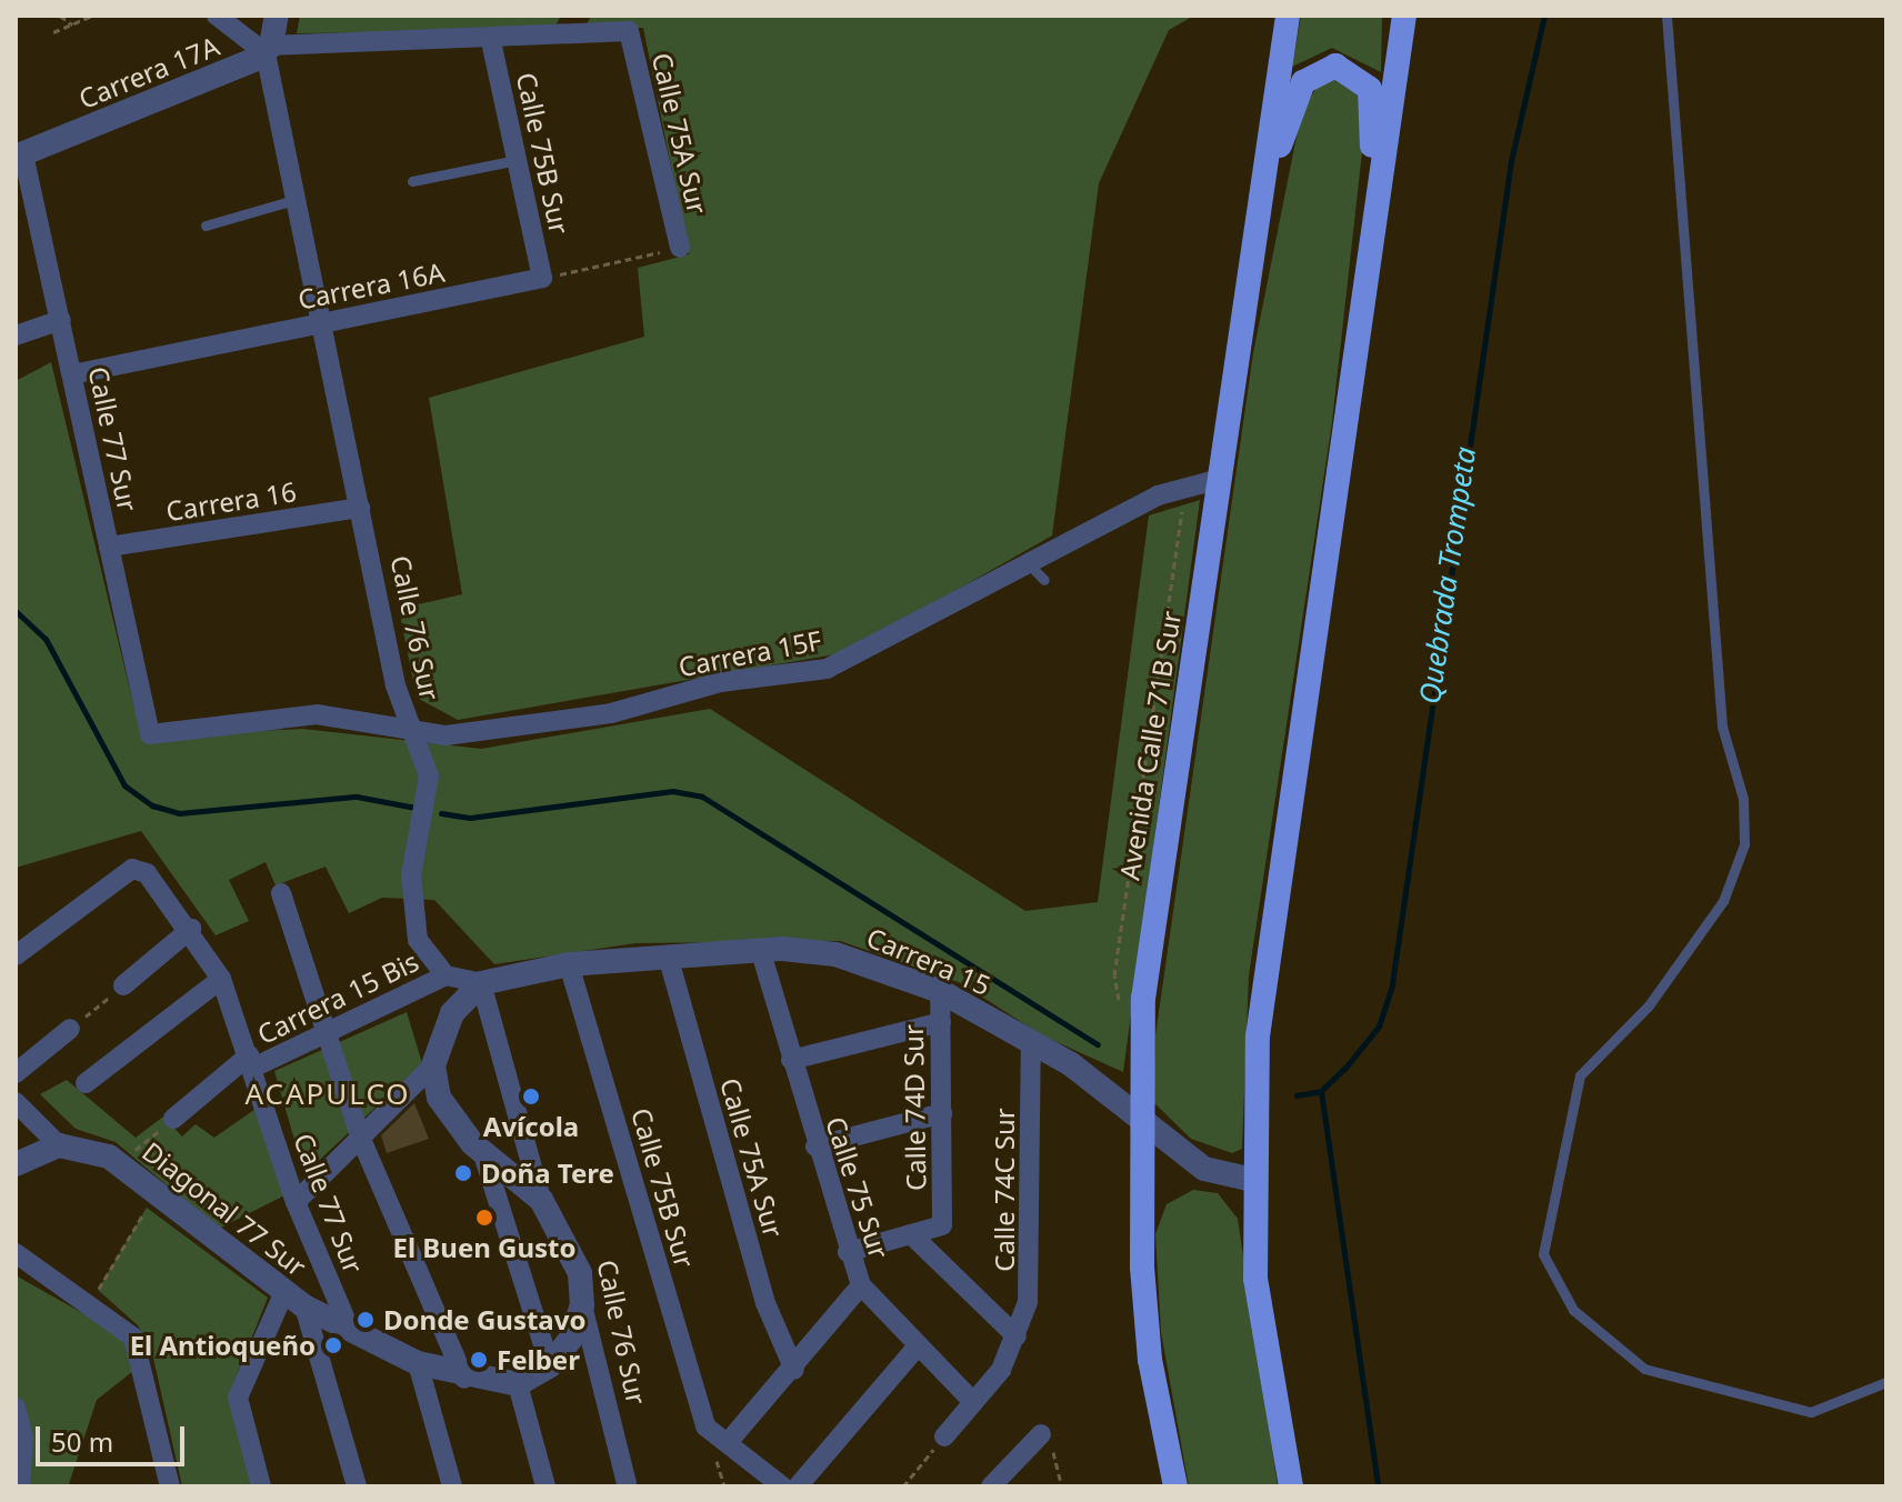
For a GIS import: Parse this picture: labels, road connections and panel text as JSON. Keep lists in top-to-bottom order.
{
  "streets": {
    "highway": ["Avenida Calle 71B Sur"],
    "street": [
      "Carrera 17A",
      "Calle 75A Sur",
      "Calle 75B Sur",
      "Carrera 16A",
      "Calle 77 Sur",
      "Carrera 16",
      "Calle 76 Sur",
      "Carrera 15F",
      "Carrera 15",
      "Carrera 15 Bis",
      "Calle 74D Sur",
      "Calle 75 Sur",
      "Calle 74C Sur",
      "Diagonal 77 Sur"
    ]
  },
  "crossings": [
    ["Carrera 17A", "Calle 77 Sur"],
    ["Carrera 17A", "Calle 76 Sur"],
    ["Calle 75A Sur", "Carrera 15"],
    ["Calle 75B Sur", "Carrera 16A"],
    ["Calle 75B Sur", "Carrera 15"],
    ["Carrera 16A", "Calle 77 Sur"],
    ["Carrera 16A", "Calle 76 Sur"],
    ["Calle 77 Sur", "Carrera 16"],
    ["Calle 77 Sur", "Carrera 15F"],
    ["Calle 77 Sur", "Carrera 15 Bis"],
    ["Calle 77 Sur", "Diagonal 77 Sur"],
    ["Carrera 16", "Calle 76 Sur"],
    ["Calle 76 Sur", "Carrera 15F"],
    ["Calle 76 Sur", "Carrera 15"],
    ["Calle 76 Sur", "Carrera 15 Bis"],
    ["Carrera 15F", "Avenida Calle 71B Sur"],
    ["Avenida Calle 71B Sur", "Carrera 15"],
    ["Carrera 15", "Calle 74D Sur"],
    ["Carrera 15", "Calle 75 Sur"],
    ["Carrera 15", "Calle 74C Sur"],
    ["Calle 75 Sur", "Calle 74C Sur"]
  ],
  "districts": ["ACAPULCO"],
  "water": ["Quebrada Trompeta"],
  "places": [
    "Avícola",
    "Doña Tere",
    "El Buen Gusto",
    "Donde Gustavo",
    "El Antioqueño",
    "Felber"
  ],
  "scale_bar": "50 m"
}
